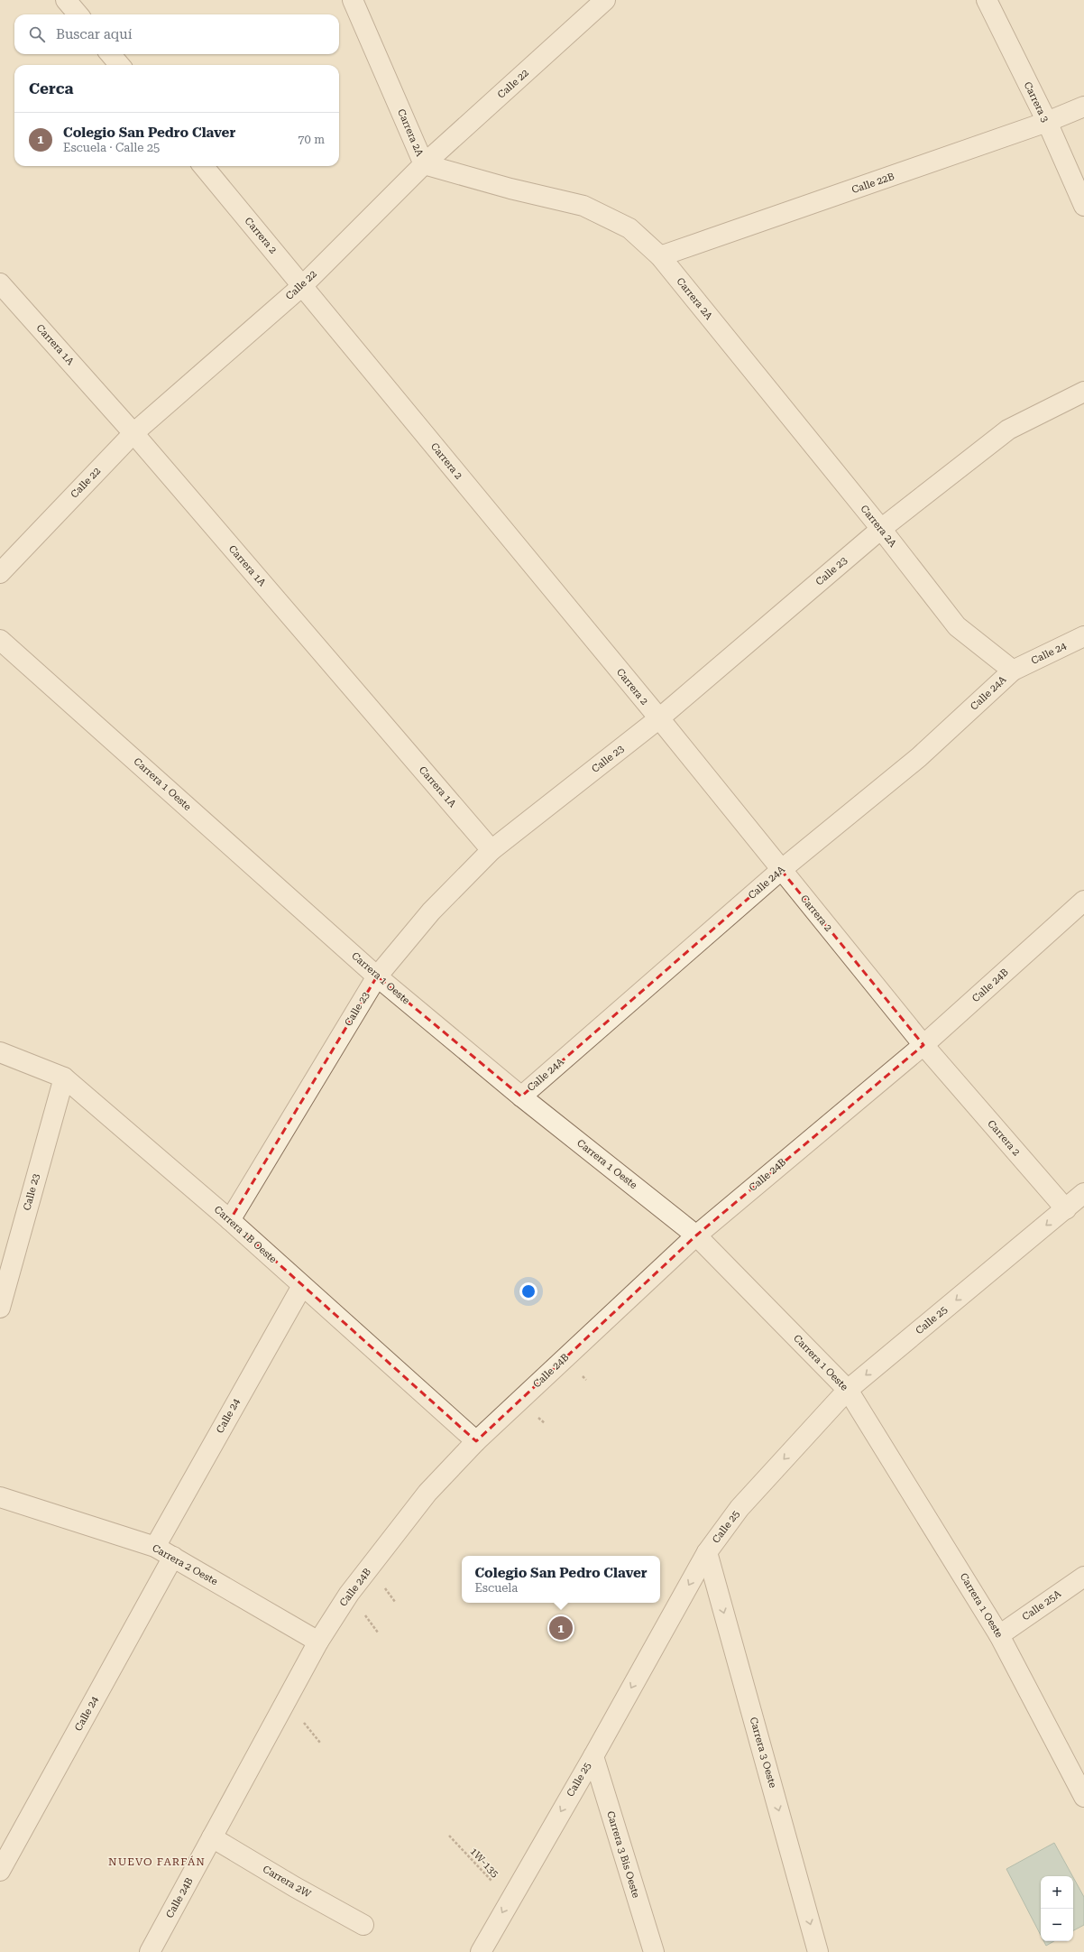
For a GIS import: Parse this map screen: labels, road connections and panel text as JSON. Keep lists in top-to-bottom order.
{
  "streets": {
    "street": [
      "Calle 22",
      "Carrera 3",
      "Carrera 2A",
      "Calle 22B",
      "Carrera 2",
      "Carrera 1A",
      "Calle 23",
      "Calle 24",
      "Calle 24A",
      "Carrera 1 Oeste",
      "Calle 24B",
      "Carrera 1B Oeste",
      "Calle 25",
      "Carrera 2 Oeste",
      "Calle 25A",
      "Carrera 3 Oeste",
      "Carrera 3 Bis Oeste",
      "Carrera 2W"
    ],
    "path": ["1W-135"]
  },
  "crossings": [
    ["Calle 22", "Carrera 2A"],
    ["Calle 22", "Carrera 2"],
    ["Calle 22", "Carrera 1A"],
    ["Carrera 3", "Calle 22B"],
    ["Carrera 2A", "Calle 22B"],
    ["Carrera 2A", "Calle 23"],
    ["Carrera 2A", "Calle 24"],
    ["Carrera 2A", "Calle 24A"],
    ["Carrera 2", "Calle 23"],
    ["Carrera 2", "Calle 24A"],
    ["Carrera 2", "Calle 24B"],
    ["Carrera 2", "Calle 25"],
    ["Carrera 1A", "Calle 23"],
    ["Calle 23", "Carrera 1 Oeste"],
    ["Calle 23", "Carrera 1B Oeste"],
    ["Calle 24", "Calle 24A"],
    ["Calle 24", "Carrera 1B Oeste"],
    ["Calle 24", "Carrera 2 Oeste"],
    ["Calle 24A", "Carrera 1 Oeste"],
    ["Carrera 1 Oeste", "Calle 24B"],
    ["Carrera 1 Oeste", "Calle 25"],
    ["Carrera 1 Oeste", "Calle 25A"],
    ["Calle 24B", "Carrera 1B Oeste"],
    ["Calle 24B", "Carrera 2 Oeste"],
    ["Calle 24B", "Carrera 2W"],
    ["Calle 25", "Carrera 3 Oeste"],
    ["Calle 25", "Carrera 3 Bis Oeste"],
    ["Calle 25", "1W-135"]
  ],
  "one_way": ["Calle 25", "Carrera 3 Oeste"],
  "districts": ["NUEVO FARFÁN"],
  "page": {
    "search": "Buscar aquí",
    "heading": "Cerca",
    "list": [
      {
        "mark": "1",
        "name": "Colegio San Pedro Claver",
        "note": "Escuela · Calle 25",
        "value": "70 m"
      }
    ],
    "popup": ["Colegio San Pedro Claver", "Escuela"],
    "pins": "1",
    "map_buttons": ["+", "−"]
  }
}
